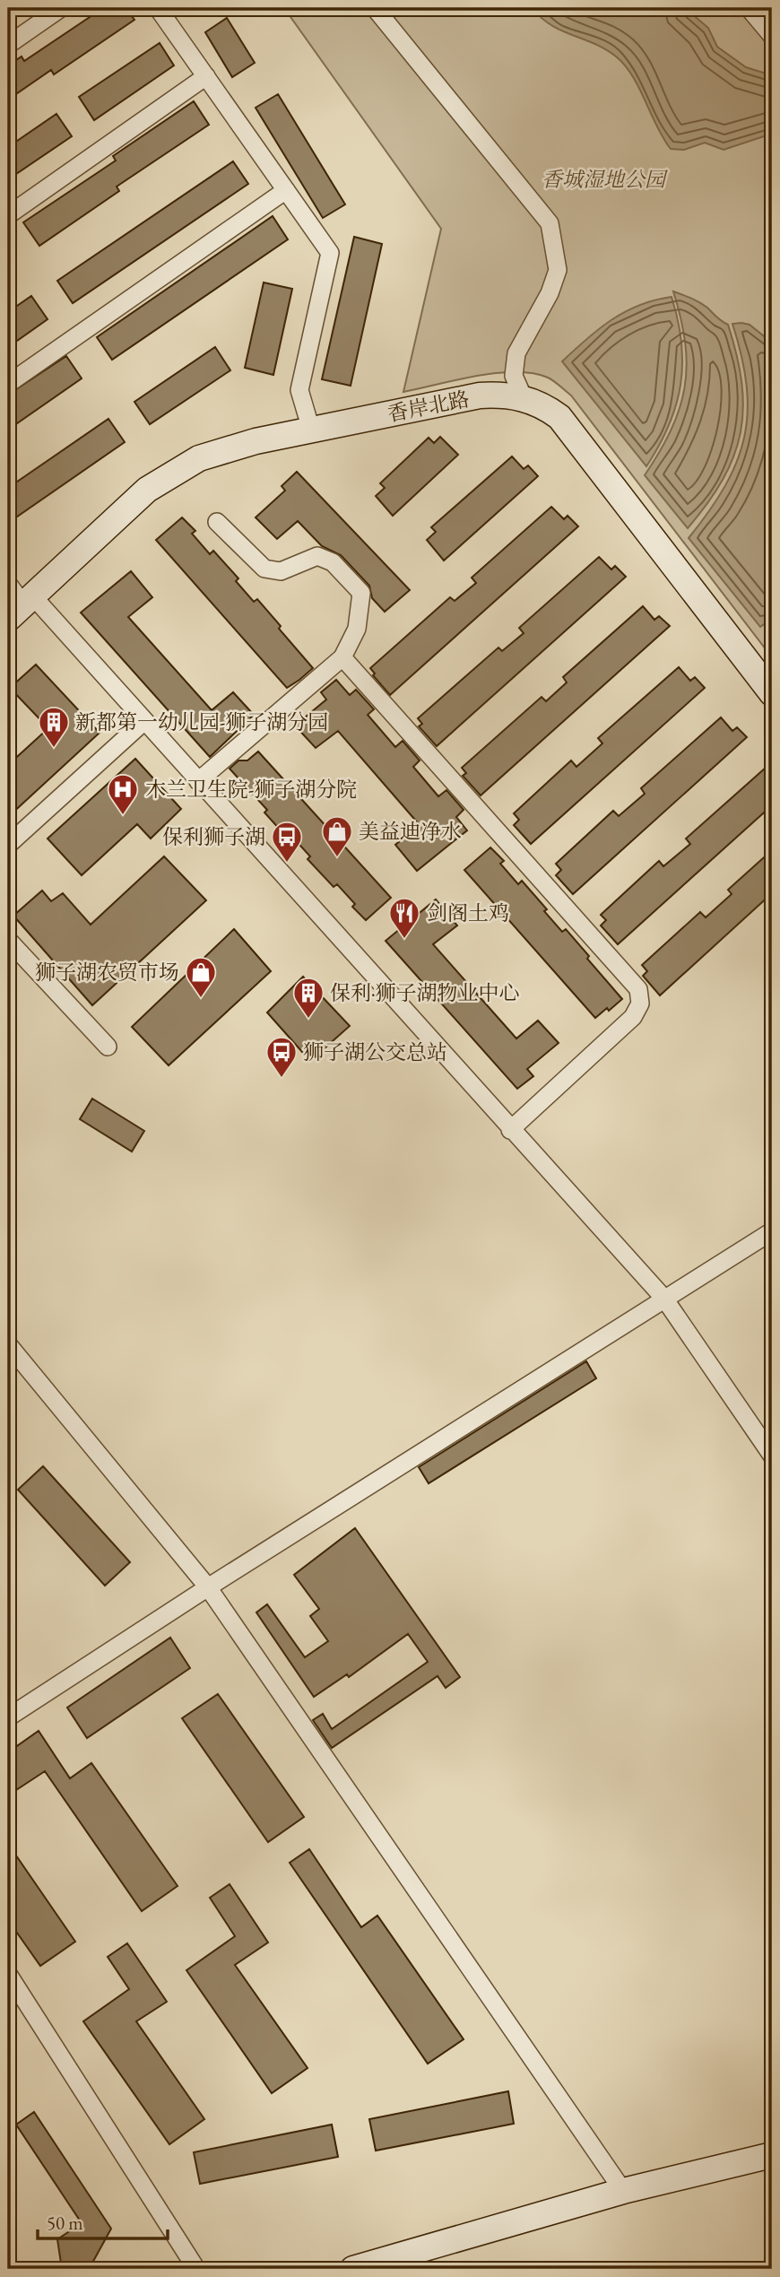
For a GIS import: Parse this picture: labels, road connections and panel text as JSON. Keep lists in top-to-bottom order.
{
  "streets": {
    "street": ["香岸北路"]
  },
  "parks": ["香城湿地公园"],
  "places": {
    "building": ["新都第一幼儿园-狮子湖分园", "保利·狮子湖物业中心"],
    "hospital": ["木兰卫生院-狮子湖分院"],
    "shop": ["美益迪净水", "狮子湖农贸市场"],
    "bus stop": ["保利狮子湖", "狮子湖公交总站"],
    "restaurant": ["剑阁土鸡"]
  },
  "scale_bar": "50 m"
}
